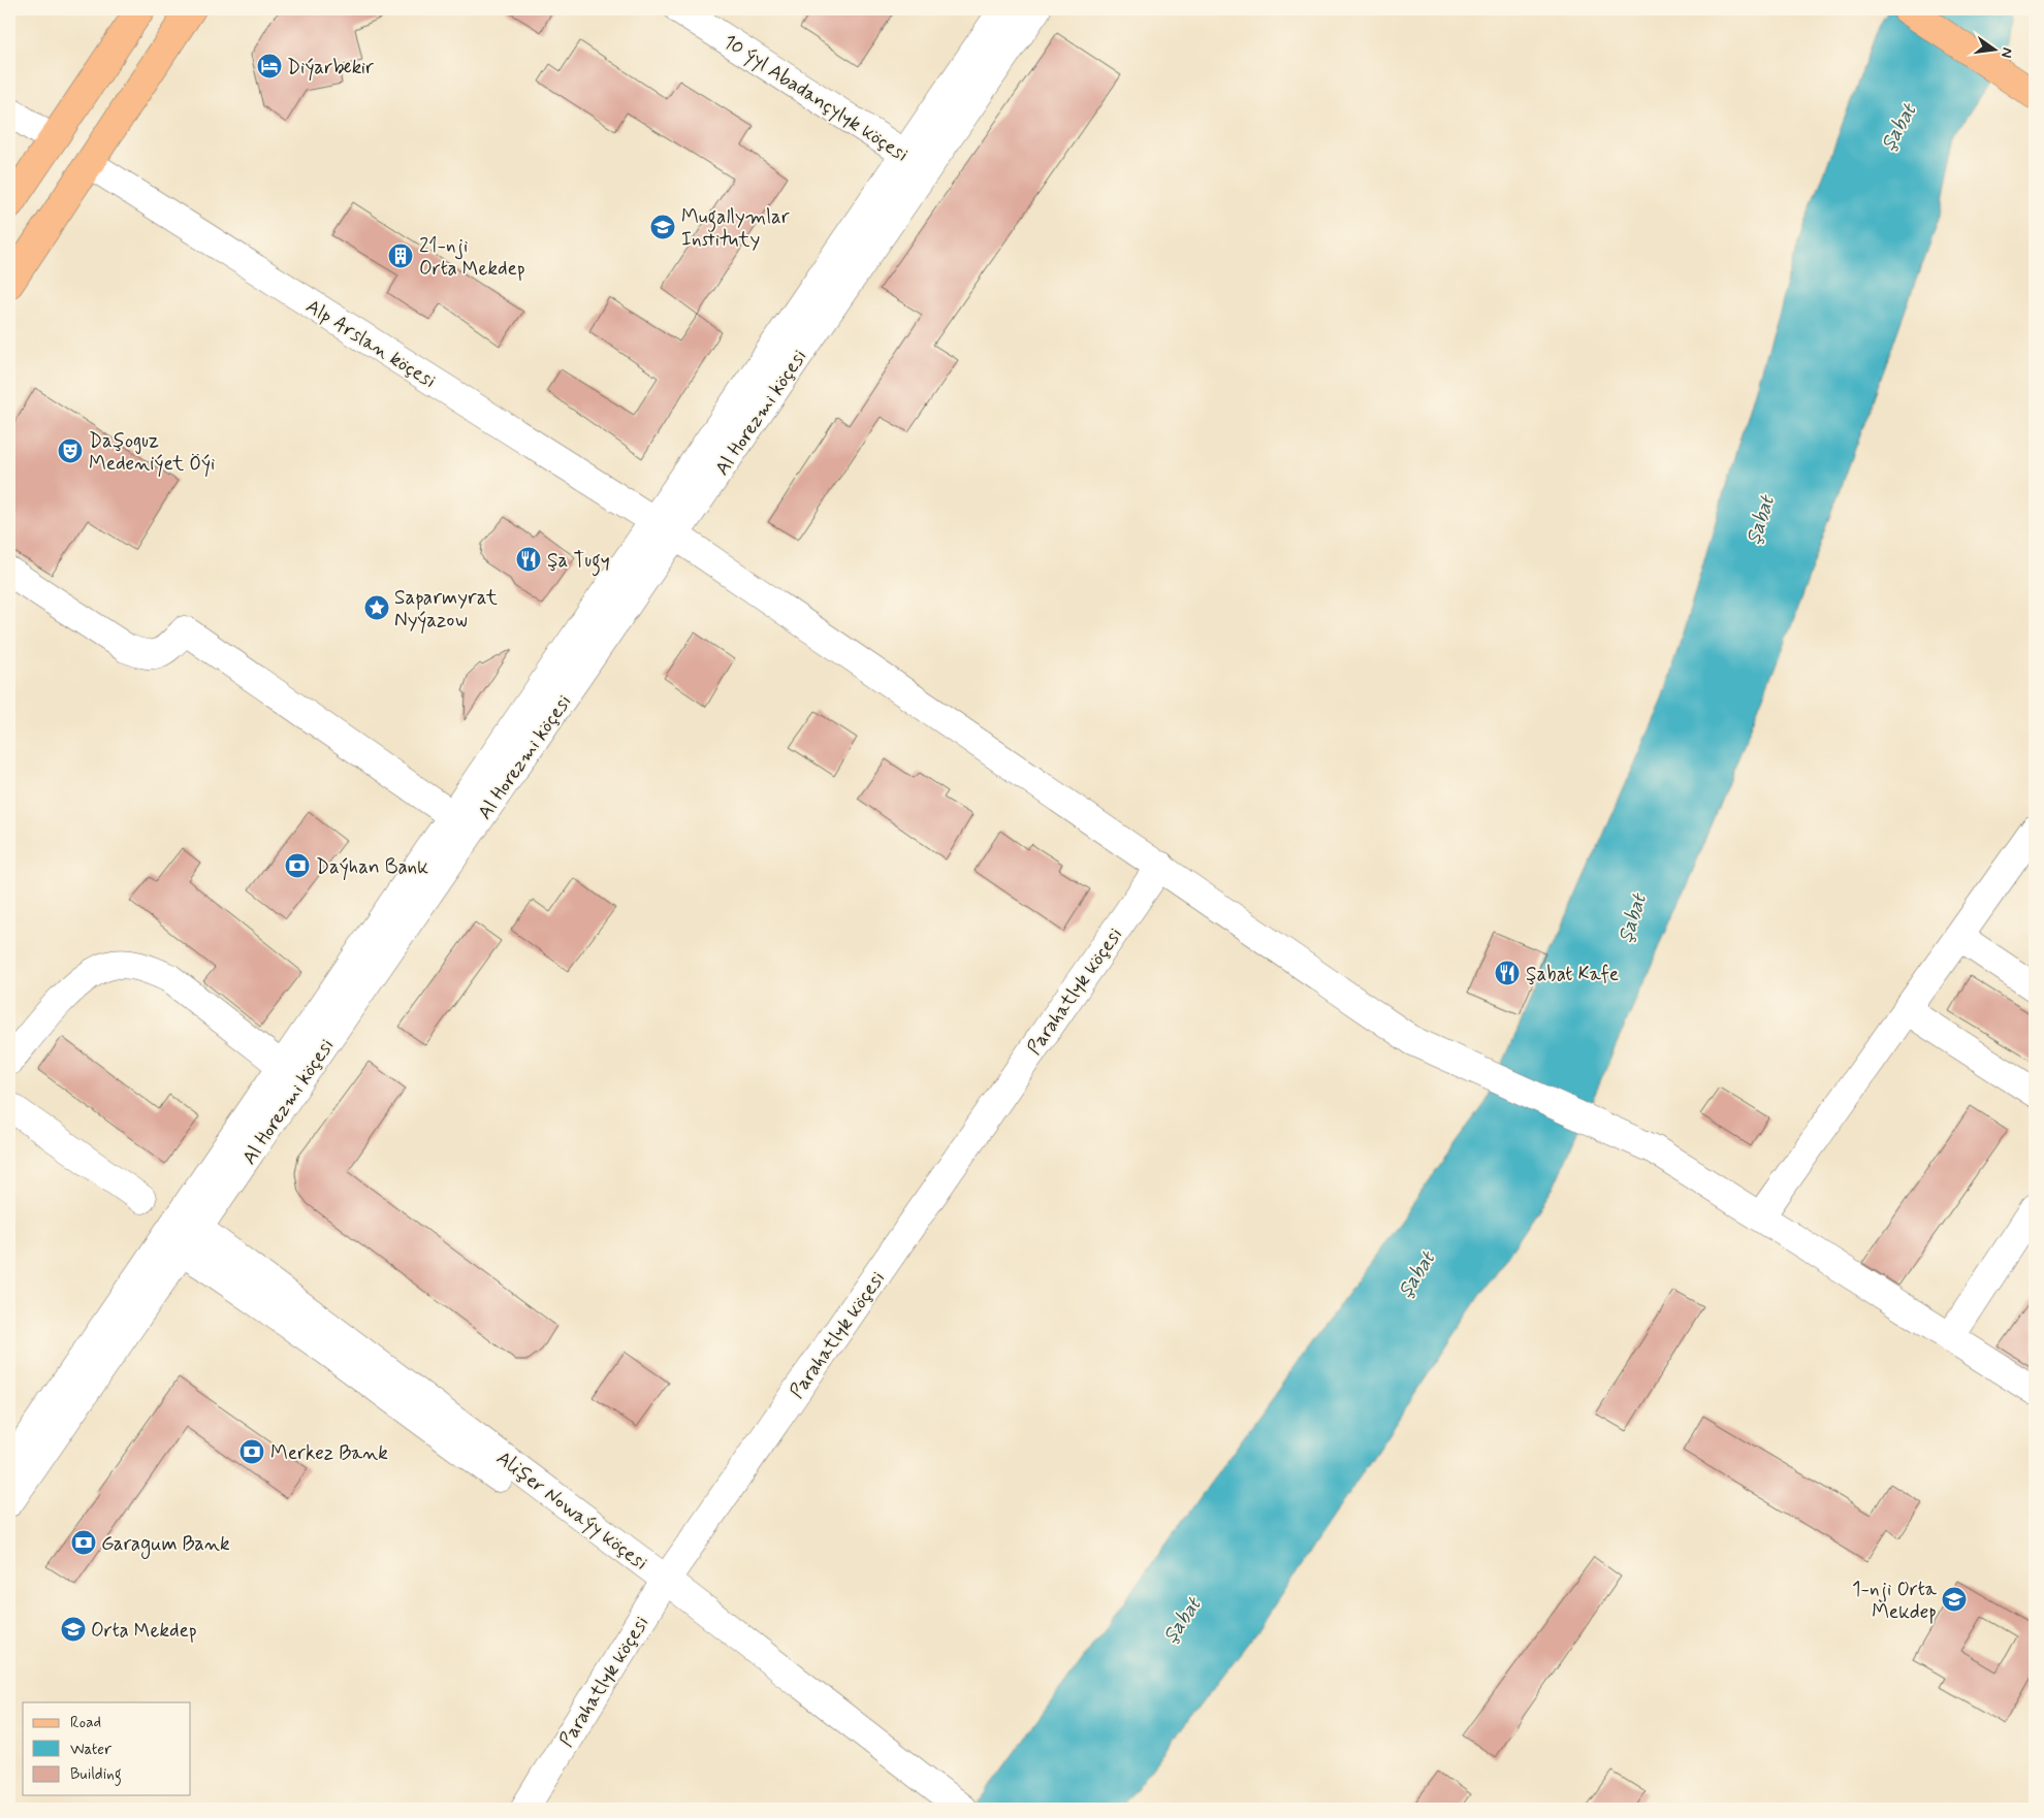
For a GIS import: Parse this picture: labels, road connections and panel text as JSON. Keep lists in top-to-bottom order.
{
  "streets": {
    "street": [
      "10 ýyl Abadançylyk köçesi",
      "Alp Arslan köçesi",
      "Al Horezmi köçesi",
      "Parahatlyk köçesi",
      "Alişer Nowaýy köçesi"
    ]
  },
  "crossings": [
    ["10 ýyl Abadançylyk köçesi", "Al Horezmi köçesi"],
    ["Alp Arslan köçesi", "Al Horezmi köçesi"],
    ["Alp Arslan köçesi", "Parahatlyk köçesi"],
    ["Al Horezmi köçesi", "Alişer Nowaýy köçesi"],
    ["Parahatlyk köçesi", "Alişer Nowaýy köçesi"]
  ],
  "water": ["Şabat"],
  "places": {
    "hotel": ["Diýarbekir"],
    "school or university": ["Mugallymlar Instituty", "1-nji Orta Mekdep", "Orta Mekdep"],
    "building": ["21-nji Orta Mekdep"],
    "theatre": ["Daşoguz Medeniýet Öýi"],
    "restaurant": ["Şa Tugy", "Şabat Kafe"],
    "place": ["Saparmyrat Nyýazow"],
    "bank": ["Daýhan Bank", "Merkez Bank", "Garagum Bank"]
  },
  "legend": ["Road", "Water", "Building"],
  "north": "right"
}
